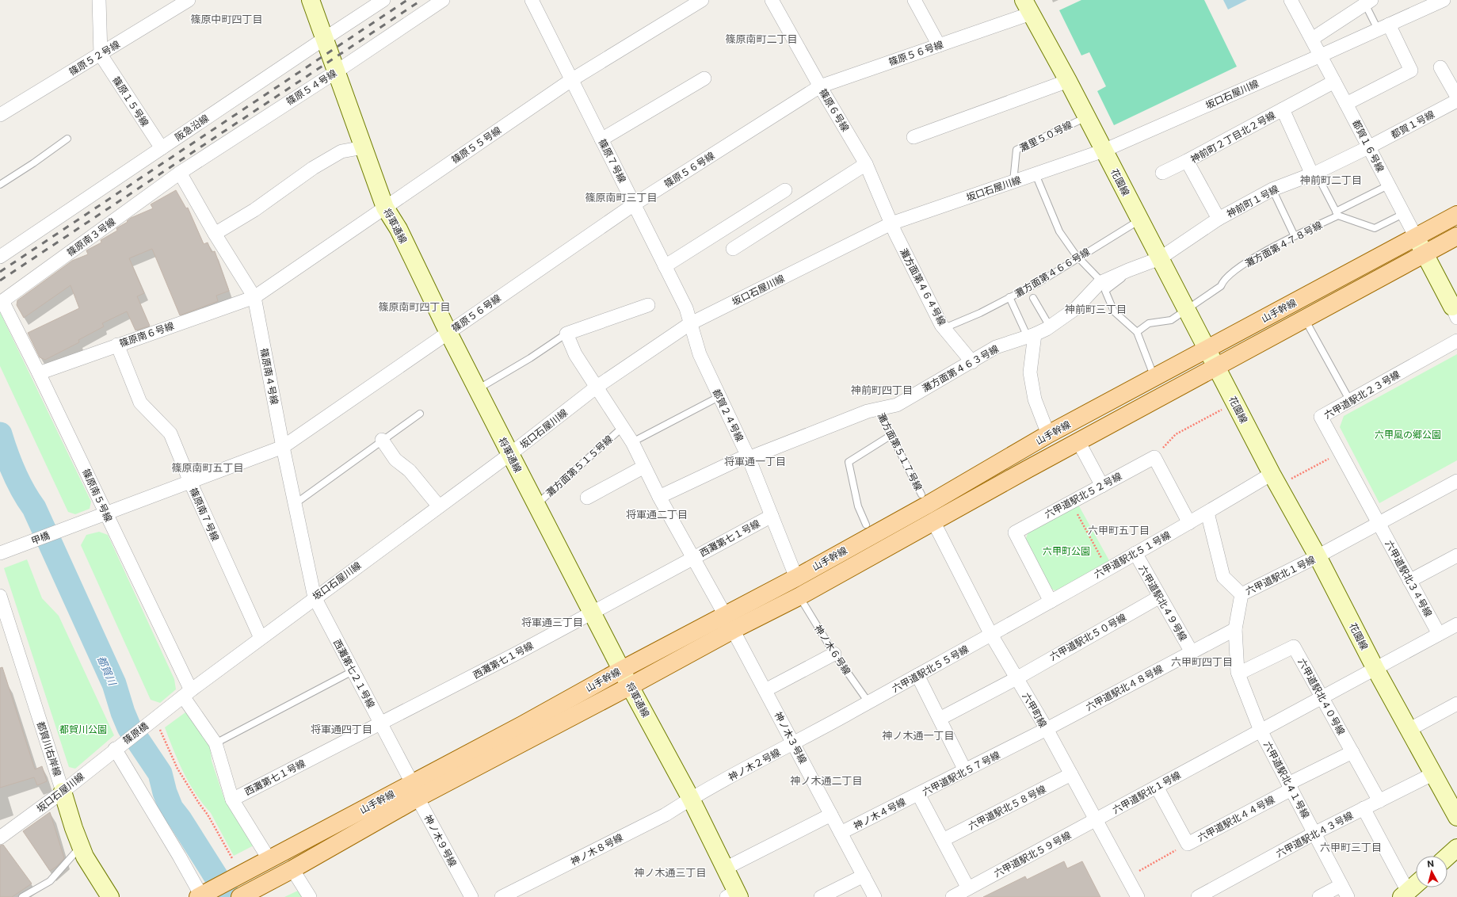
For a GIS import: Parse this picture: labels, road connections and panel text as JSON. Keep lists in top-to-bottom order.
{
  "streets": {
    "main road": ["山手幹線"],
    "street": [
      "篠原５６号線",
      "篠原５２号線",
      "篠原５４号線",
      "坂口石屋川線",
      "篠原１５号線",
      "篠原６号線",
      "都賀１号線",
      "阪急沿線",
      "神前町２丁目北２号線",
      "篠原５５号線",
      "都賀１６号線",
      "篠原７号線",
      "花園線",
      "神前町１号線",
      "将軍通線",
      "篠原南３号線",
      "灘方面第４６４号線",
      "篠原南６号線",
      "灘方面第４６３号線",
      "篠原南４号線",
      "六甲道駅北２３号線",
      "都賀２４号線",
      "篠原南５号線",
      "六甲道駅北５２号線",
      "篠原南７号線",
      "甲橋",
      "西灘第七１号線",
      "六甲道駅北５１号線",
      "六甲道駅北１号線",
      "六甲道駅北３４号線",
      "六甲道駅北４９号線",
      "六甲道駅北５０号線",
      "六甲道駅北５５号線",
      "西灘第七２１号線",
      "六甲道駅北４８号線",
      "六甲道駅北４０号線",
      "六甲町線",
      "篠原橋",
      "神ノ木３号線",
      "都賀川右岸線",
      "神ノ木２号線",
      "六甲道駅北５７号線",
      "六甲道駅北４１号線",
      "六甲道駅北５８号線",
      "神ノ木４号線",
      "六甲道駅北４４号線",
      "六甲道駅北４３号線",
      "神ノ木９号線",
      "神ノ木８号線",
      "六甲道駅北５９号線"
    ],
    "lane": [
      "灘里５０号線",
      "灘方面第４７８号線",
      "灘方面第４６６号線",
      "灘方面第５１７号線",
      "灘方面第５１５号線",
      "神ノ木６号線"
    ]
  },
  "crossings": [
    ["篠原５６号線", "篠原６号線"],
    ["篠原５６号線", "篠原７号線"],
    ["篠原５６号線", "花園線"],
    ["篠原５６号線", "将軍通線"],
    ["篠原５６号線", "篠原南４号線"],
    ["篠原５６号線", "篠原南７号線"],
    ["篠原５６号線", "甲橋"],
    ["篠原５２号線", "篠原１５号線"],
    ["篠原５４号線", "将軍通線"],
    ["篠原５４号線", "篠原南３号線"],
    ["篠原５４号線", "篠原南４号線"],
    ["坂口石屋川線", "篠原６号線"],
    ["坂口石屋川線", "灘里５０号線"],
    ["坂口石屋川線", "都賀１６号線"],
    ["坂口石屋川線", "篠原７号線"],
    ["坂口石屋川線", "花園線"],
    ["坂口石屋川線", "将軍通線"],
    ["坂口石屋川線", "灘方面第４６４号線"],
    ["坂口石屋川線", "篠原南４号線"],
    ["坂口石屋川線", "都賀２４号線"],
    ["坂口石屋川線", "篠原南５号線"],
    ["坂口石屋川線", "篠原南７号線"],
    ["坂口石屋川線", "西灘第七２１号線"],
    ["坂口石屋川線", "篠原橋"],
    ["坂口石屋川線", "都賀川右岸線"],
    ["篠原１５号線", "阪急沿線"],
    ["篠原６号線", "灘方面第４６４号線"],
    ["都賀１号線", "都賀１６号線"],
    ["都賀１号線", "神前町１号線"],
    ["阪急沿線", "将軍通線"],
    ["灘里５０号線", "花園線"],
    ["神前町２丁目北２号線", "都賀１６号線"],
    ["神前町２丁目北２号線", "神前町１号線"],
    ["篠原５５号線", "篠原７号線"],
    ["篠原５５号線", "将軍通線"],
    ["篠原５５号線", "篠原南６号線"],
    ["篠原５５号線", "篠原南４号線"],
    ["都賀１６号線", "神前町１号線"],
    ["都賀１６号線", "灘方面第４７８号線"],
    ["都賀１６号線", "山手幹線"],
    ["篠原７号線", "都賀２４号線"],
    ["花園線", "神前町１号線"],
    ["花園線", "灘方面第４７８号線"],
    ["花園線", "灘方面第４６６号線"],
    ["花園線", "山手幹線"],
    ["花園線", "灘方面第４６３号線"],
    ["花園線", "六甲道駅北５１号線"],
    ["花園線", "六甲道駅北１号線"],
    ["花園線", "六甲道駅北４３号線"],
    ["神前町１号線", "灘方面第４６３号線"],
    ["将軍通線", "山手幹線"],
    ["将軍通線", "灘方面第５１５号線"],
    ["将軍通線", "西灘第七１号線"],
    ["将軍通線", "神ノ木２号線"],
    ["将軍通線", "神ノ木８号線"],
    ["篠原南３号線", "篠原南４号線"],
    ["篠原南３号線", "篠原南５号線"],
    ["灘方面第４６６号線", "灘方面第４６４号線"],
    ["灘方面第４６４号線", "灘方面第４６３号線"],
    ["山手幹線", "都賀２４号線"],
    ["山手幹線", "篠原南５号線"],
    ["山手幹線", "神ノ木６号線"],
    ["山手幹線", "西灘第七２１号線"],
    ["山手幹線", "六甲町線"],
    ["山手幹線", "神ノ木３号線"],
    ["山手幹線", "神ノ木９号線"],
    ["篠原南６号線", "篠原南４号線"],
    ["篠原南６号線", "篠原南５号線"],
    ["篠原南６号線", "篠原南７号線"],
    ["灘方面第４６３号線", "都賀２４号線"],
    ["灘方面第４６３号線", "灘方面第５１７号線"],
    ["篠原南４号線", "西灘第七２１号線"],
    ["六甲道駅北２３号線", "六甲道駅北１号線"],
    ["六甲道駅北２３号線", "六甲道駅北３４号線"],
    ["都賀２４号線", "西灘第七１号線"],
    ["篠原南５号線", "甲橋"],
    ["篠原南５号線", "西灘第七１号線"],
    ["六甲道駅北５２号線", "六甲道駅北５１号線"],
    ["篠原南７号線", "甲橋"],
    ["西灘第七１号線", "西灘第七２１号線"],
    ["六甲道駅北５１号線", "六甲道駅北４９号線"],
    ["六甲道駅北５１号線", "六甲道駅北５５号線"],
    ["六甲道駅北５１号線", "六甲町線"],
    ["六甲道駅北１号線", "六甲道駅北３４号線"],
    ["六甲道駅北１号線", "六甲道駅北４８号線"],
    ["六甲道駅北１号線", "六甲道駅北４０号線"],
    ["六甲道駅北１号線", "六甲町線"],
    ["六甲道駅北１号線", "六甲道駅北４１号線"],
    ["六甲道駅北１号線", "六甲道駅北４４号線"],
    ["六甲道駅北１号線", "六甲道駅北５９号線"],
    ["六甲道駅北４９号線", "六甲道駅北５０号線"],
    ["六甲道駅北４９号線", "六甲道駅北４８号線"],
    ["六甲道駅北５０号線", "六甲町線"],
    ["神ノ木６号線", "六甲道駅北５５号線"],
    ["神ノ木６号線", "神ノ木２号線"],
    ["六甲道駅北５５号線", "六甲町線"],
    ["六甲道駅北５５号線", "神ノ木２号線"],
    ["西灘第七２１号線", "神ノ木９号線"],
    ["六甲道駅北４８号線", "六甲町線"],
    ["六甲道駅北４８号線", "六甲道駅北５７号線"],
    ["六甲道駅北４０号線", "六甲道駅北４４号線"],
    ["六甲道駅北４０号線", "六甲道駅北４３号線"],
    ["六甲町線", "六甲道駅北５７号線"],
    ["六甲町線", "六甲道駅北５８号線"],
    ["六甲町線", "六甲道駅北５９号線"],
    ["神ノ木３号線", "神ノ木２号線"],
    ["神ノ木３号線", "神ノ木４号線"],
    ["神ノ木２号線", "神ノ木８号線"],
    ["六甲道駅北５７号線", "六甲道駅北５８号線"],
    ["六甲道駅北５７号線", "神ノ木４号線"],
    ["六甲道駅北５７号線", "六甲道駅北５９号線"],
    ["六甲道駅北４１号線", "六甲道駅北４４号線"],
    ["六甲道駅北４１号線", "六甲道駅北４３号線"]
  ],
  "districts": [
    "篠原中町四丁目",
    "篠原南町二丁目",
    "神前町二丁目",
    "篠原南町三丁目",
    "篠原南町四丁目",
    "神前町三丁目",
    "神前町四丁目",
    "将軍通一丁目",
    "篠原南町五丁目",
    "将軍通二丁目",
    "六甲町五丁目",
    "将軍通三丁目",
    "六甲町四丁目",
    "将軍通四丁目",
    "神ノ木通一丁目",
    "神ノ木通二丁目",
    "六甲町三丁目",
    "神ノ木通三丁目"
  ],
  "water": ["都賀川"],
  "parks": ["六甲風の郷公園", "六甲町公園", "都賀川公園"],
  "north": "top"
}
